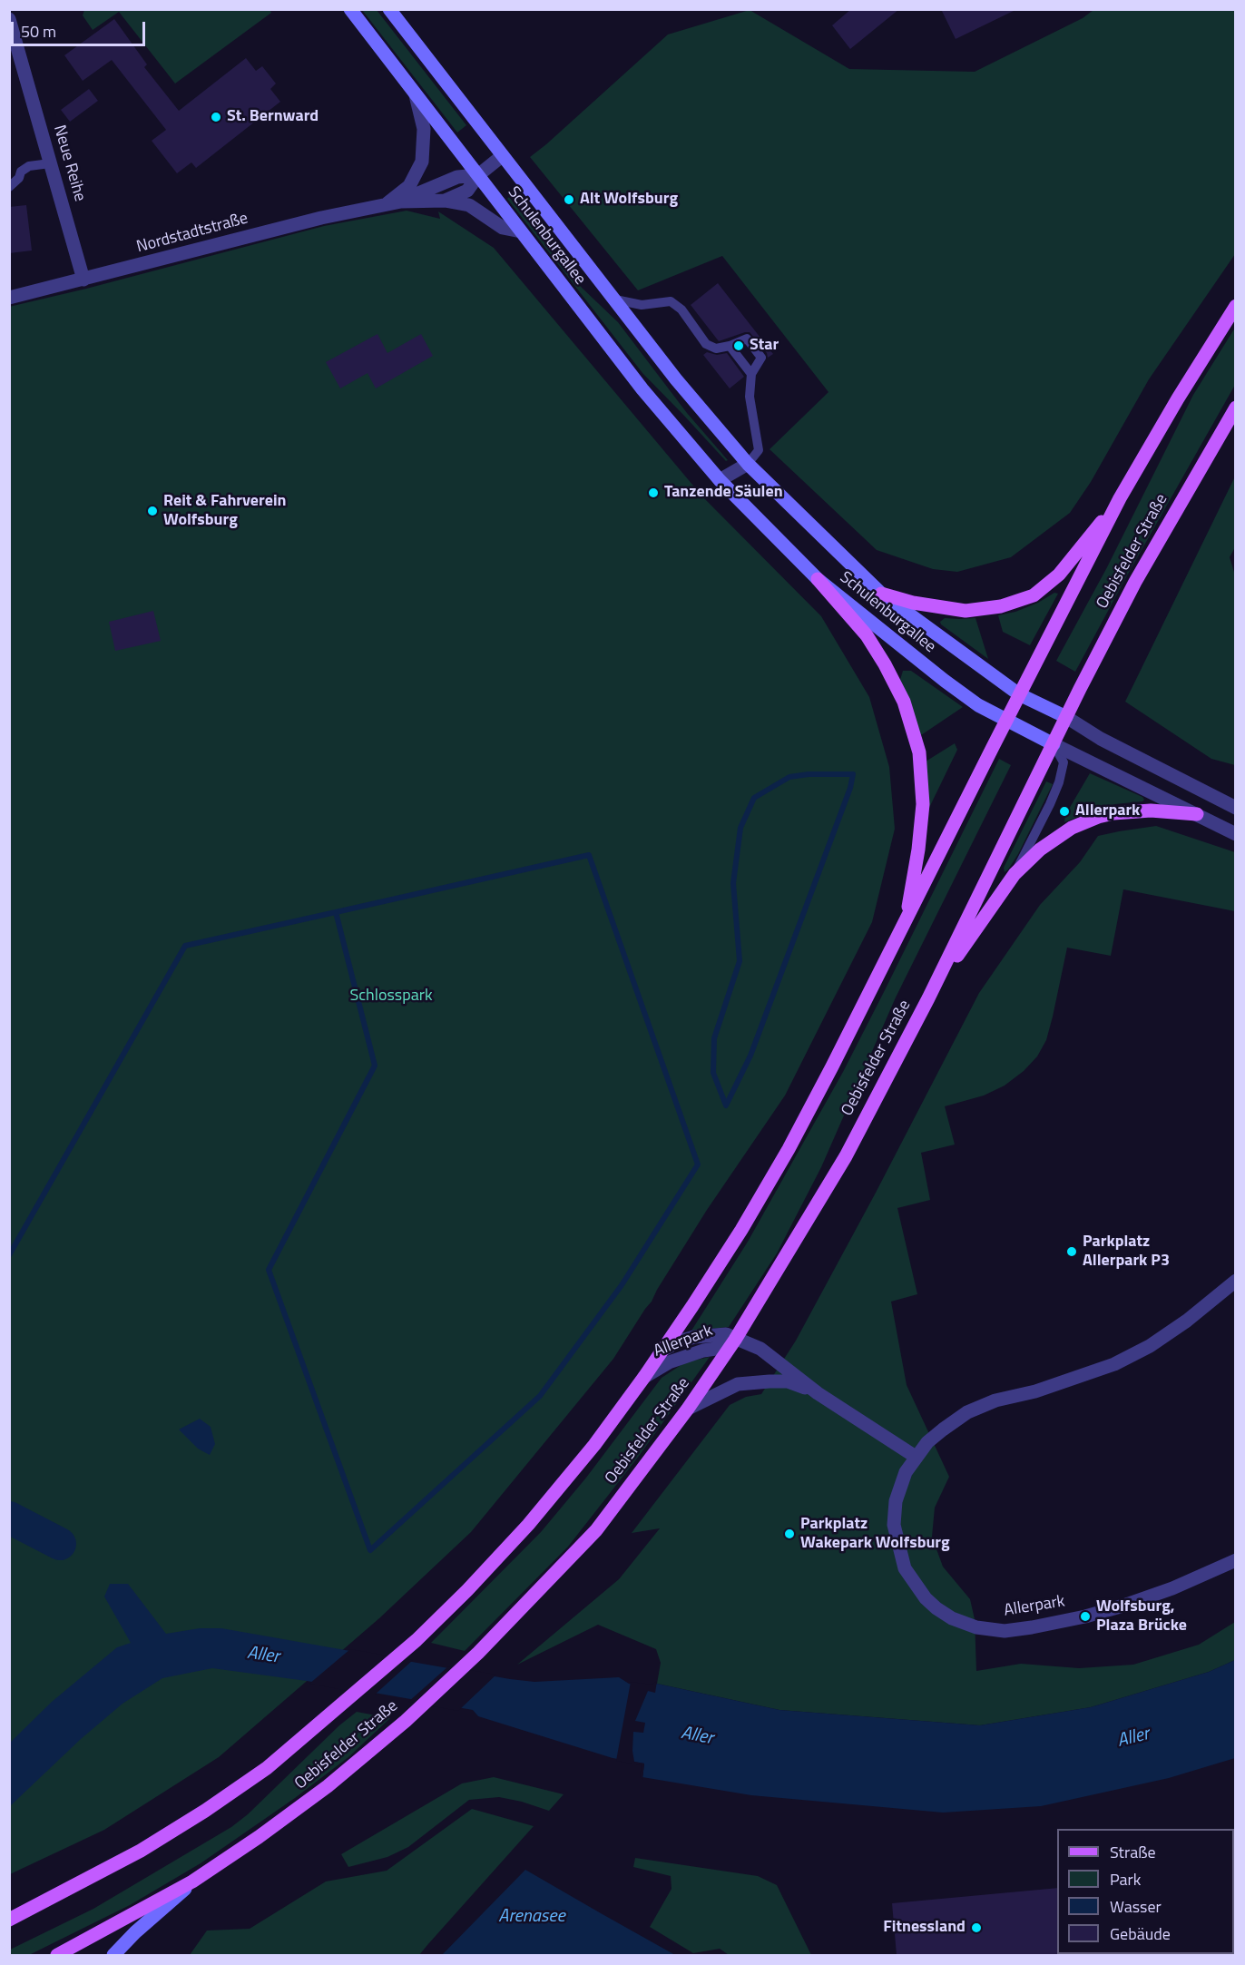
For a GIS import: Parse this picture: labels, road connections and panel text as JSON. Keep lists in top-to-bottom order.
{
  "streets": {
    "main road": ["Oebisfelder Straße"],
    "street": [
      "Neue Reihe",
      "Nordstadtstraße",
      "Schulenburgallee",
      "Allerpark"
    ]
  },
  "crossings": [
    ["Neue Reihe", "Nordstadtstraße"],
    ["Nordstadtstraße", "Schulenburgallee"],
    ["Schulenburgallee", "Oebisfelder Straße"],
    ["Oebisfelder Straße", "Allerpark"]
  ],
  "water": ["Aller", "Arenasee"],
  "parks": ["Schlosspark"],
  "places": [
    "St. Bernward",
    "Alt Wolfsburg",
    "Star",
    "Tanzende Säulen",
    "Reit & Fahrverein Wolfsburg",
    "Allerpark",
    "Parkplatz Allerpark P3",
    "Parkplatz Wakepark Wolfsburg",
    "Wolfsburg, Plaza Brücke",
    "Fitnessland"
  ],
  "legend": [
    "Straße",
    "Park",
    "Wasser",
    "Gebäude"
  ],
  "scale_bar": "50 m"
}
